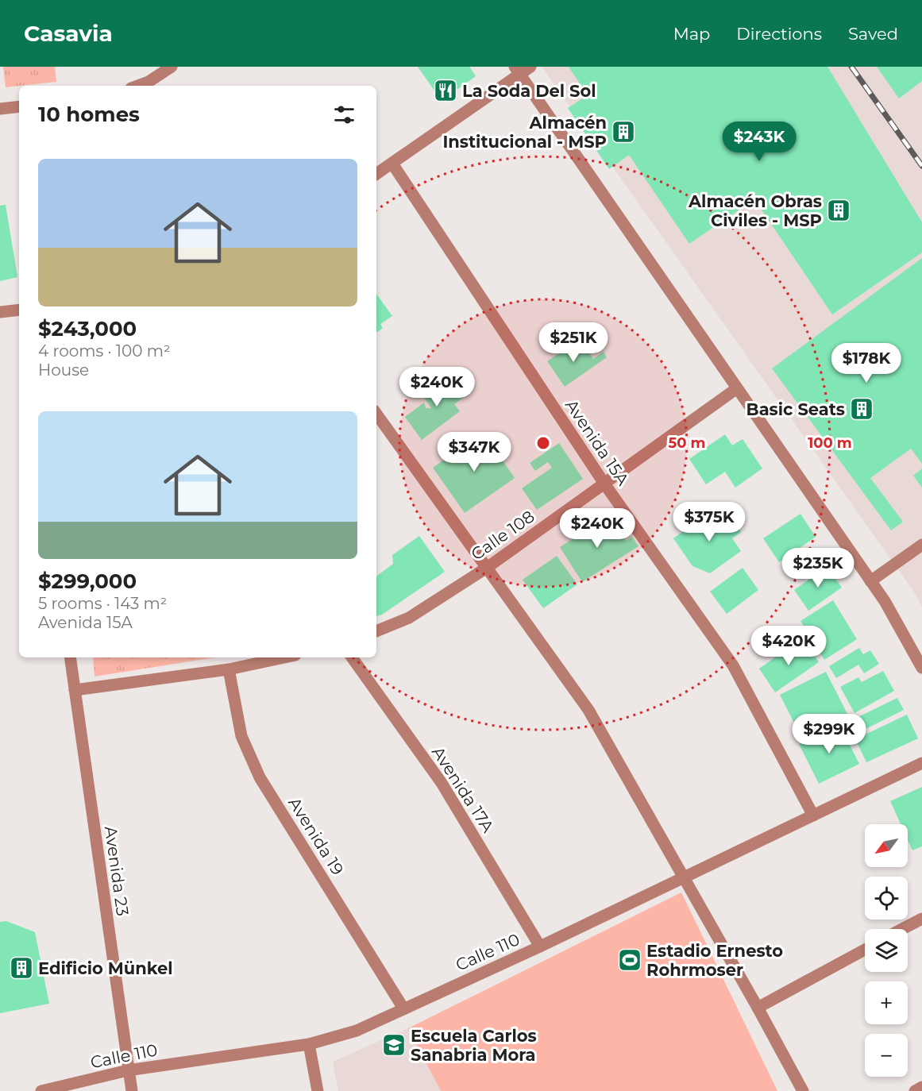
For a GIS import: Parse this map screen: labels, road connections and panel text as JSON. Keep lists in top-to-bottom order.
{
  "streets": {
    "street": [
      "Avenida 15A",
      "Calle 108",
      "Avenida 17A",
      "Avenida 19",
      "Avenida 23",
      "Calle 110"
    ]
  },
  "crossings": [
    ["Avenida 15A", "Calle 108"],
    ["Avenida 15A", "Calle 110"],
    ["Avenida 17A", "Calle 110"],
    ["Avenida 19", "Calle 110"],
    ["Avenida 23", "Calle 110"]
  ],
  "places": {
    "restaurant": ["La Soda Del Sol"],
    "building": [
      "Almacén Institucional - MSP",
      "Almacén Obras Civiles - MSP",
      "Basic Seats",
      "Edificio Münkel"
    ],
    "sports": ["Estadio Ernesto Rohrmoser"],
    "school or university": ["Escuela Carlos Sanabria Mora"]
  },
  "north": "bottom left",
  "page": {
    "header": "Casavia",
    "nav": ["Map", "Directions", "Saved"],
    "heading": "10 homes",
    "price": [
      "$243K",
      "$251K",
      "$178K",
      "$240K",
      "$347K",
      "$375K",
      "$240K",
      "$235K",
      "$420K",
      "$299K"
    ],
    "list": [
      {
        "name": "$243,000",
        "note": "4 rooms · 100 m² · House"
      },
      {
        "name": "$299,000",
        "note": "5 rooms · 143 m² · Avenida 15A"
      }
    ],
    "map_buttons": ["+", "−"]
  },
  "rings": ["50 m", "100 m"]
}
